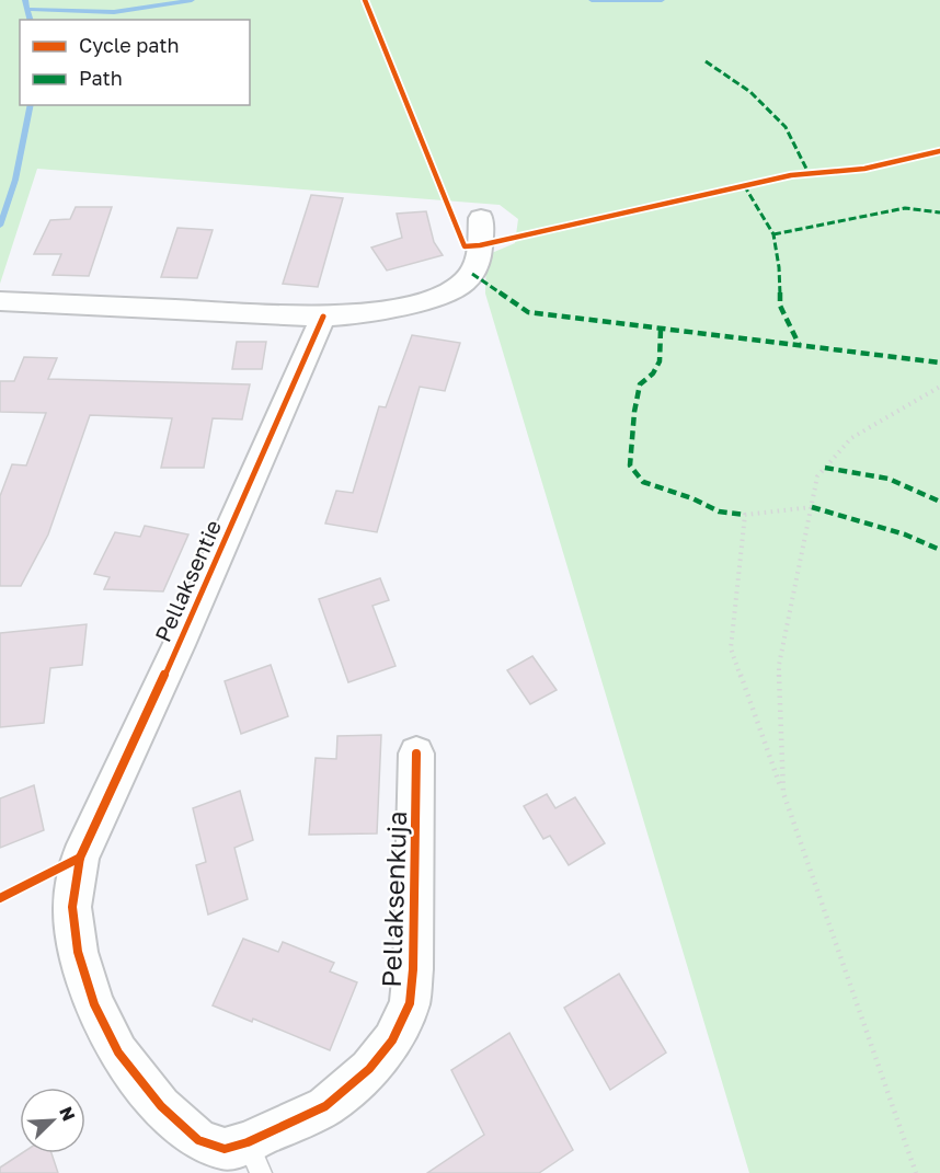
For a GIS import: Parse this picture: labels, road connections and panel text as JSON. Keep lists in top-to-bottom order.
{
  "streets": {
    "street": ["Pellaksentie", "Pellaksenkuja"]
  },
  "crossings": [
    ["Pellaksentie", "Pellaksenkuja"]
  ],
  "legend": ["Cycle path", "Path"],
  "north": "top right"
}
